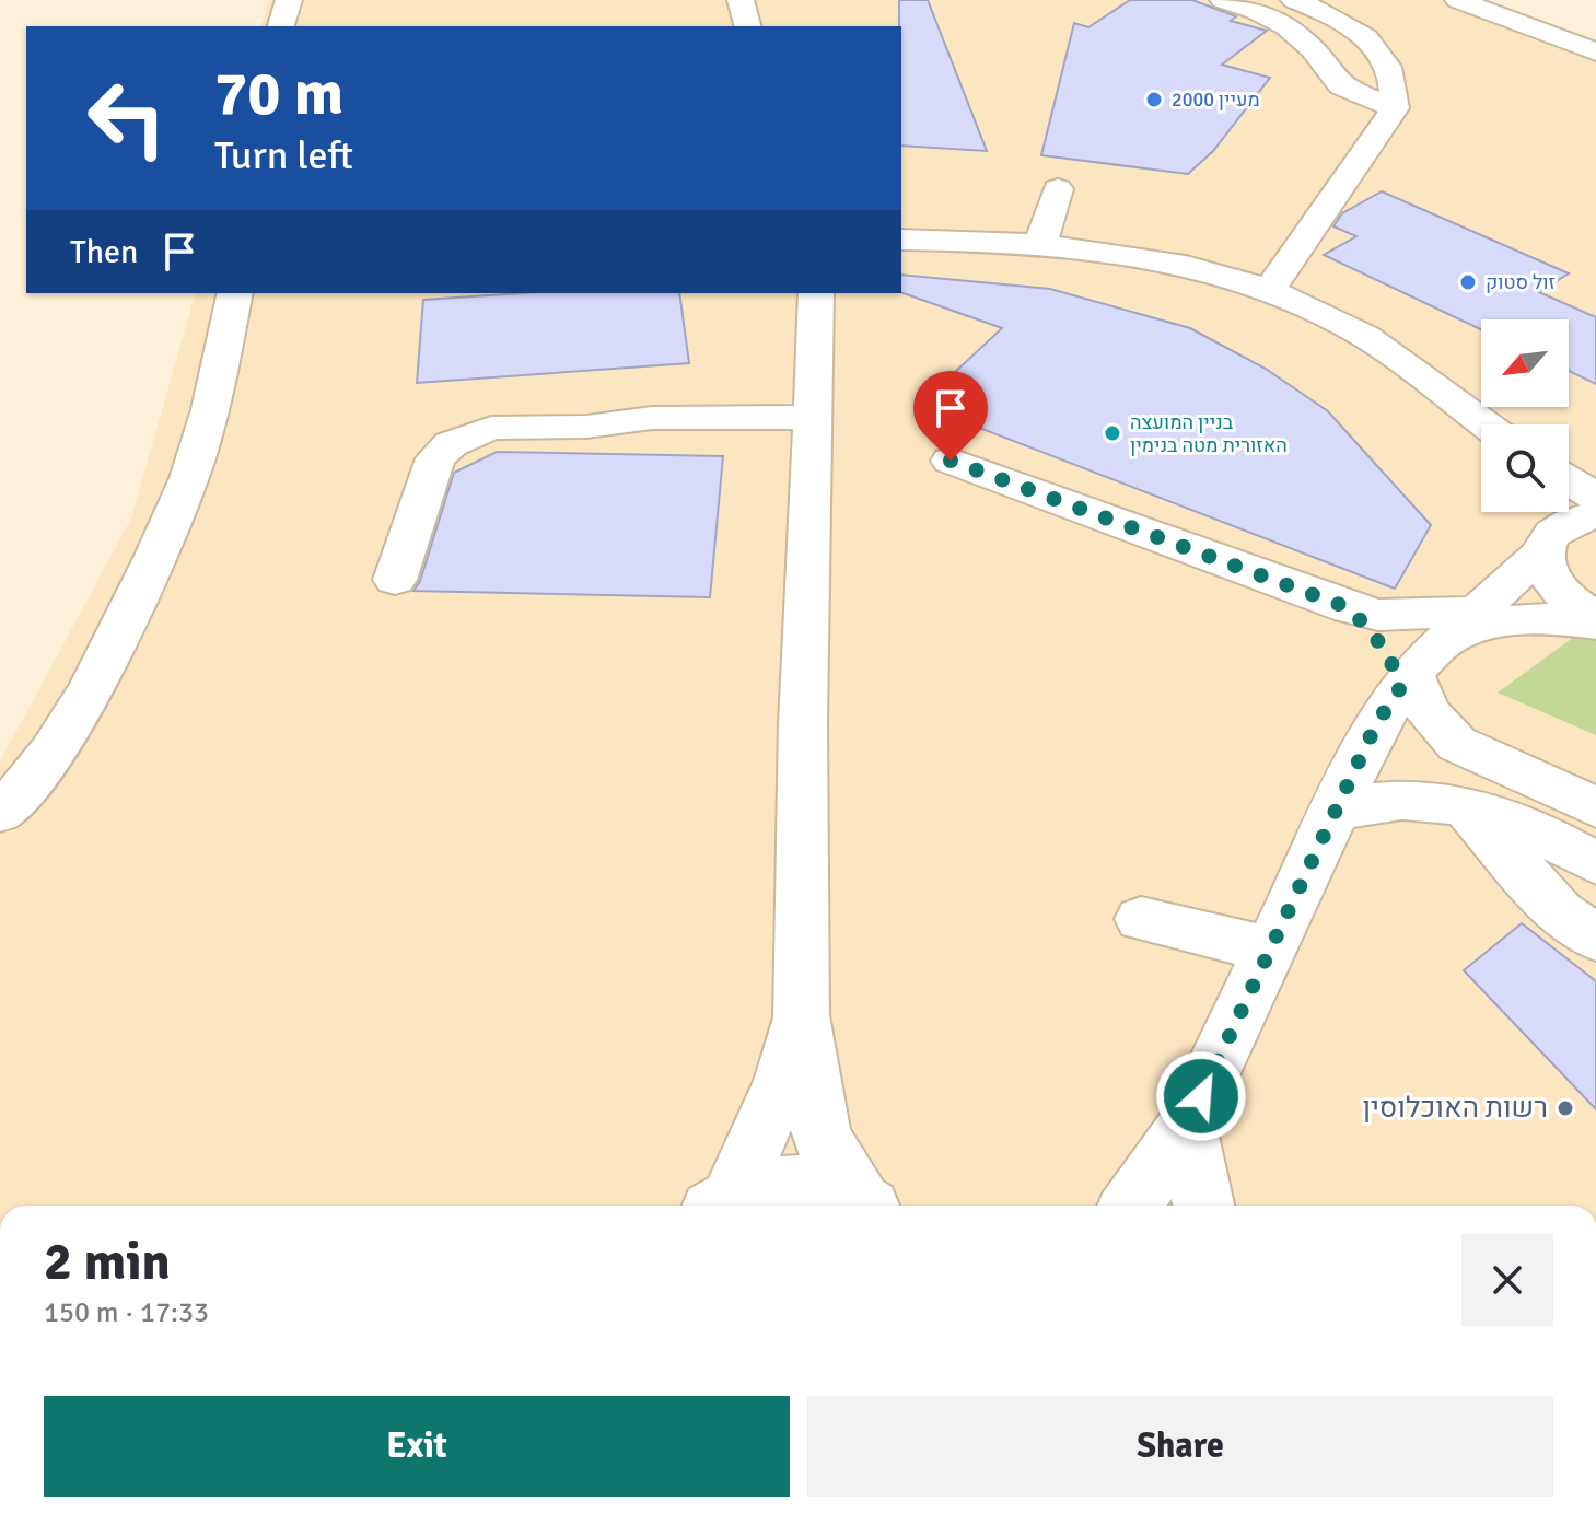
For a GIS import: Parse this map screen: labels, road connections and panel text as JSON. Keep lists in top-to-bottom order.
{
  "places": [
    "מעיין 2000",
    "זול סטוק",
    "בניין המועצה האזורית מטה בנימין",
    "רשות האוכלוסין"
  ],
  "north": "bottom left",
  "page": {
    "turn": ["70 m", "Turn left"],
    "then": "Then",
    "heading": ["2 min", "150 m · 17:33"],
    "buttons": ["Exit", "Share"]
  }
}
